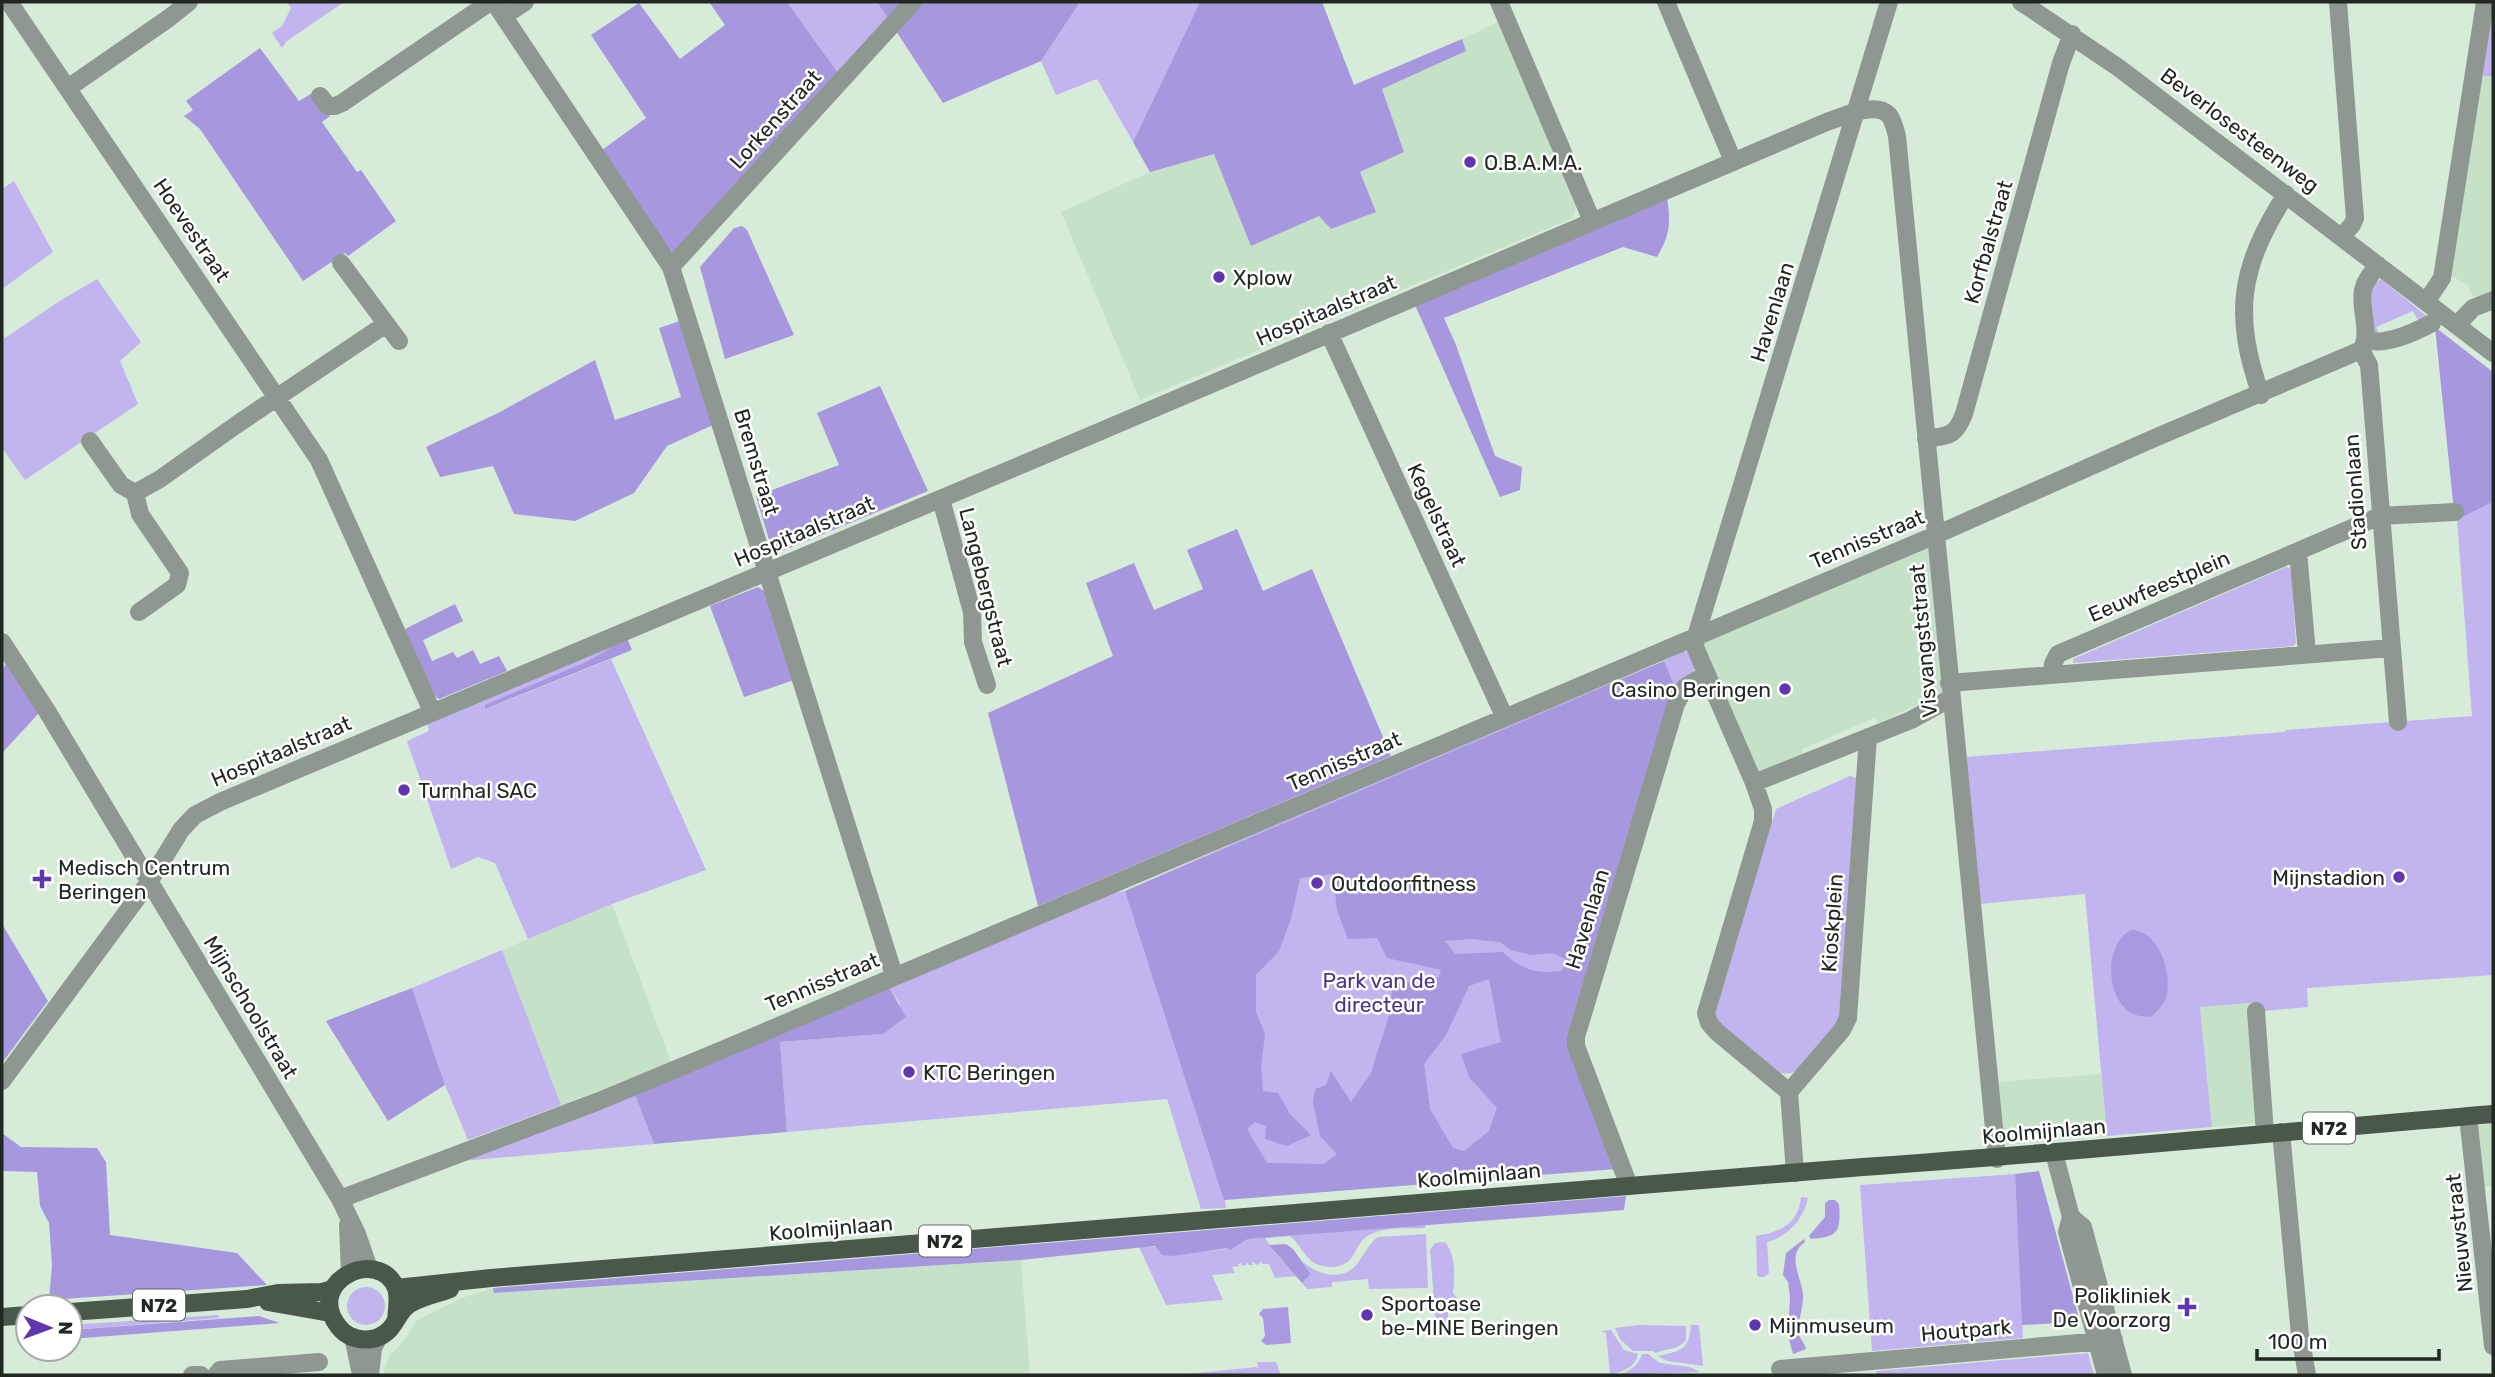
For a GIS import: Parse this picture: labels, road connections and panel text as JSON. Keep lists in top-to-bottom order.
{
  "streets": {
    "main road": ["N72", "Koolmijnlaan"],
    "street": [
      "Lorkenstraat",
      "Beverlosesteenweg",
      "Hoevestraat",
      "Korfbalstraat",
      "Hospitaalstraat",
      "Havenlaan",
      "Bremstraat",
      "Stadionlaan",
      "Kegelstraat",
      "Tennisstraat",
      "Eeuwfeestplein",
      "Langebergstraat",
      "Visvangststraat",
      "Kioskplein",
      "Mijnschoolstraat",
      "Nieuwstraat",
      "Houtpark"
    ]
  },
  "crossings": [
    ["Lorkenstraat", "Bremstraat"],
    ["Beverlosesteenweg", "Korfbalstraat"],
    ["Beverlosesteenweg", "Stadionlaan"],
    ["Hoevestraat", "Hospitaalstraat"],
    ["Korfbalstraat", "Visvangststraat"],
    ["Hospitaalstraat", "Havenlaan"],
    ["Hospitaalstraat", "Bremstraat"],
    ["Hospitaalstraat", "Kegelstraat"],
    ["Hospitaalstraat", "Langebergstraat"],
    ["Hospitaalstraat", "Visvangststraat"],
    ["Hospitaalstraat", "Mijnschoolstraat"],
    ["Havenlaan", "Tennisstraat"],
    ["Havenlaan", "Visvangststraat"],
    ["Havenlaan", "Koolmijnlaan"],
    ["Bremstraat", "Tennisstraat"],
    ["Stadionlaan", "Tennisstraat"],
    ["Stadionlaan", "Eeuwfeestplein"],
    ["Kegelstraat", "Tennisstraat"],
    ["Tennisstraat", "Visvangststraat"],
    ["Tennisstraat", "Mijnschoolstraat"],
    ["Visvangststraat", "Koolmijnlaan"],
    ["Mijnschoolstraat", "N72"],
    ["Mijnschoolstraat", "Koolmijnlaan"],
    ["N72", "Koolmijnlaan"],
    ["Koolmijnlaan", "Nieuwstraat"]
  ],
  "parks": ["Park van de directeur"],
  "places": {
    "other": [
      "O.B.A.M.A.",
      "Xplow",
      "Casino Beringen",
      "Turnhal SAC",
      "Mijnstadion",
      "Outdoorfitness",
      "KTC Beringen",
      "Sportoase be-MINE Beringen",
      "Mijnmuseum"
    ],
    "health": ["Medisch Centrum Beringen", "Polikliniek De Voorzorg"]
  },
  "scale_bar": "100 m",
  "north": "right"
}
